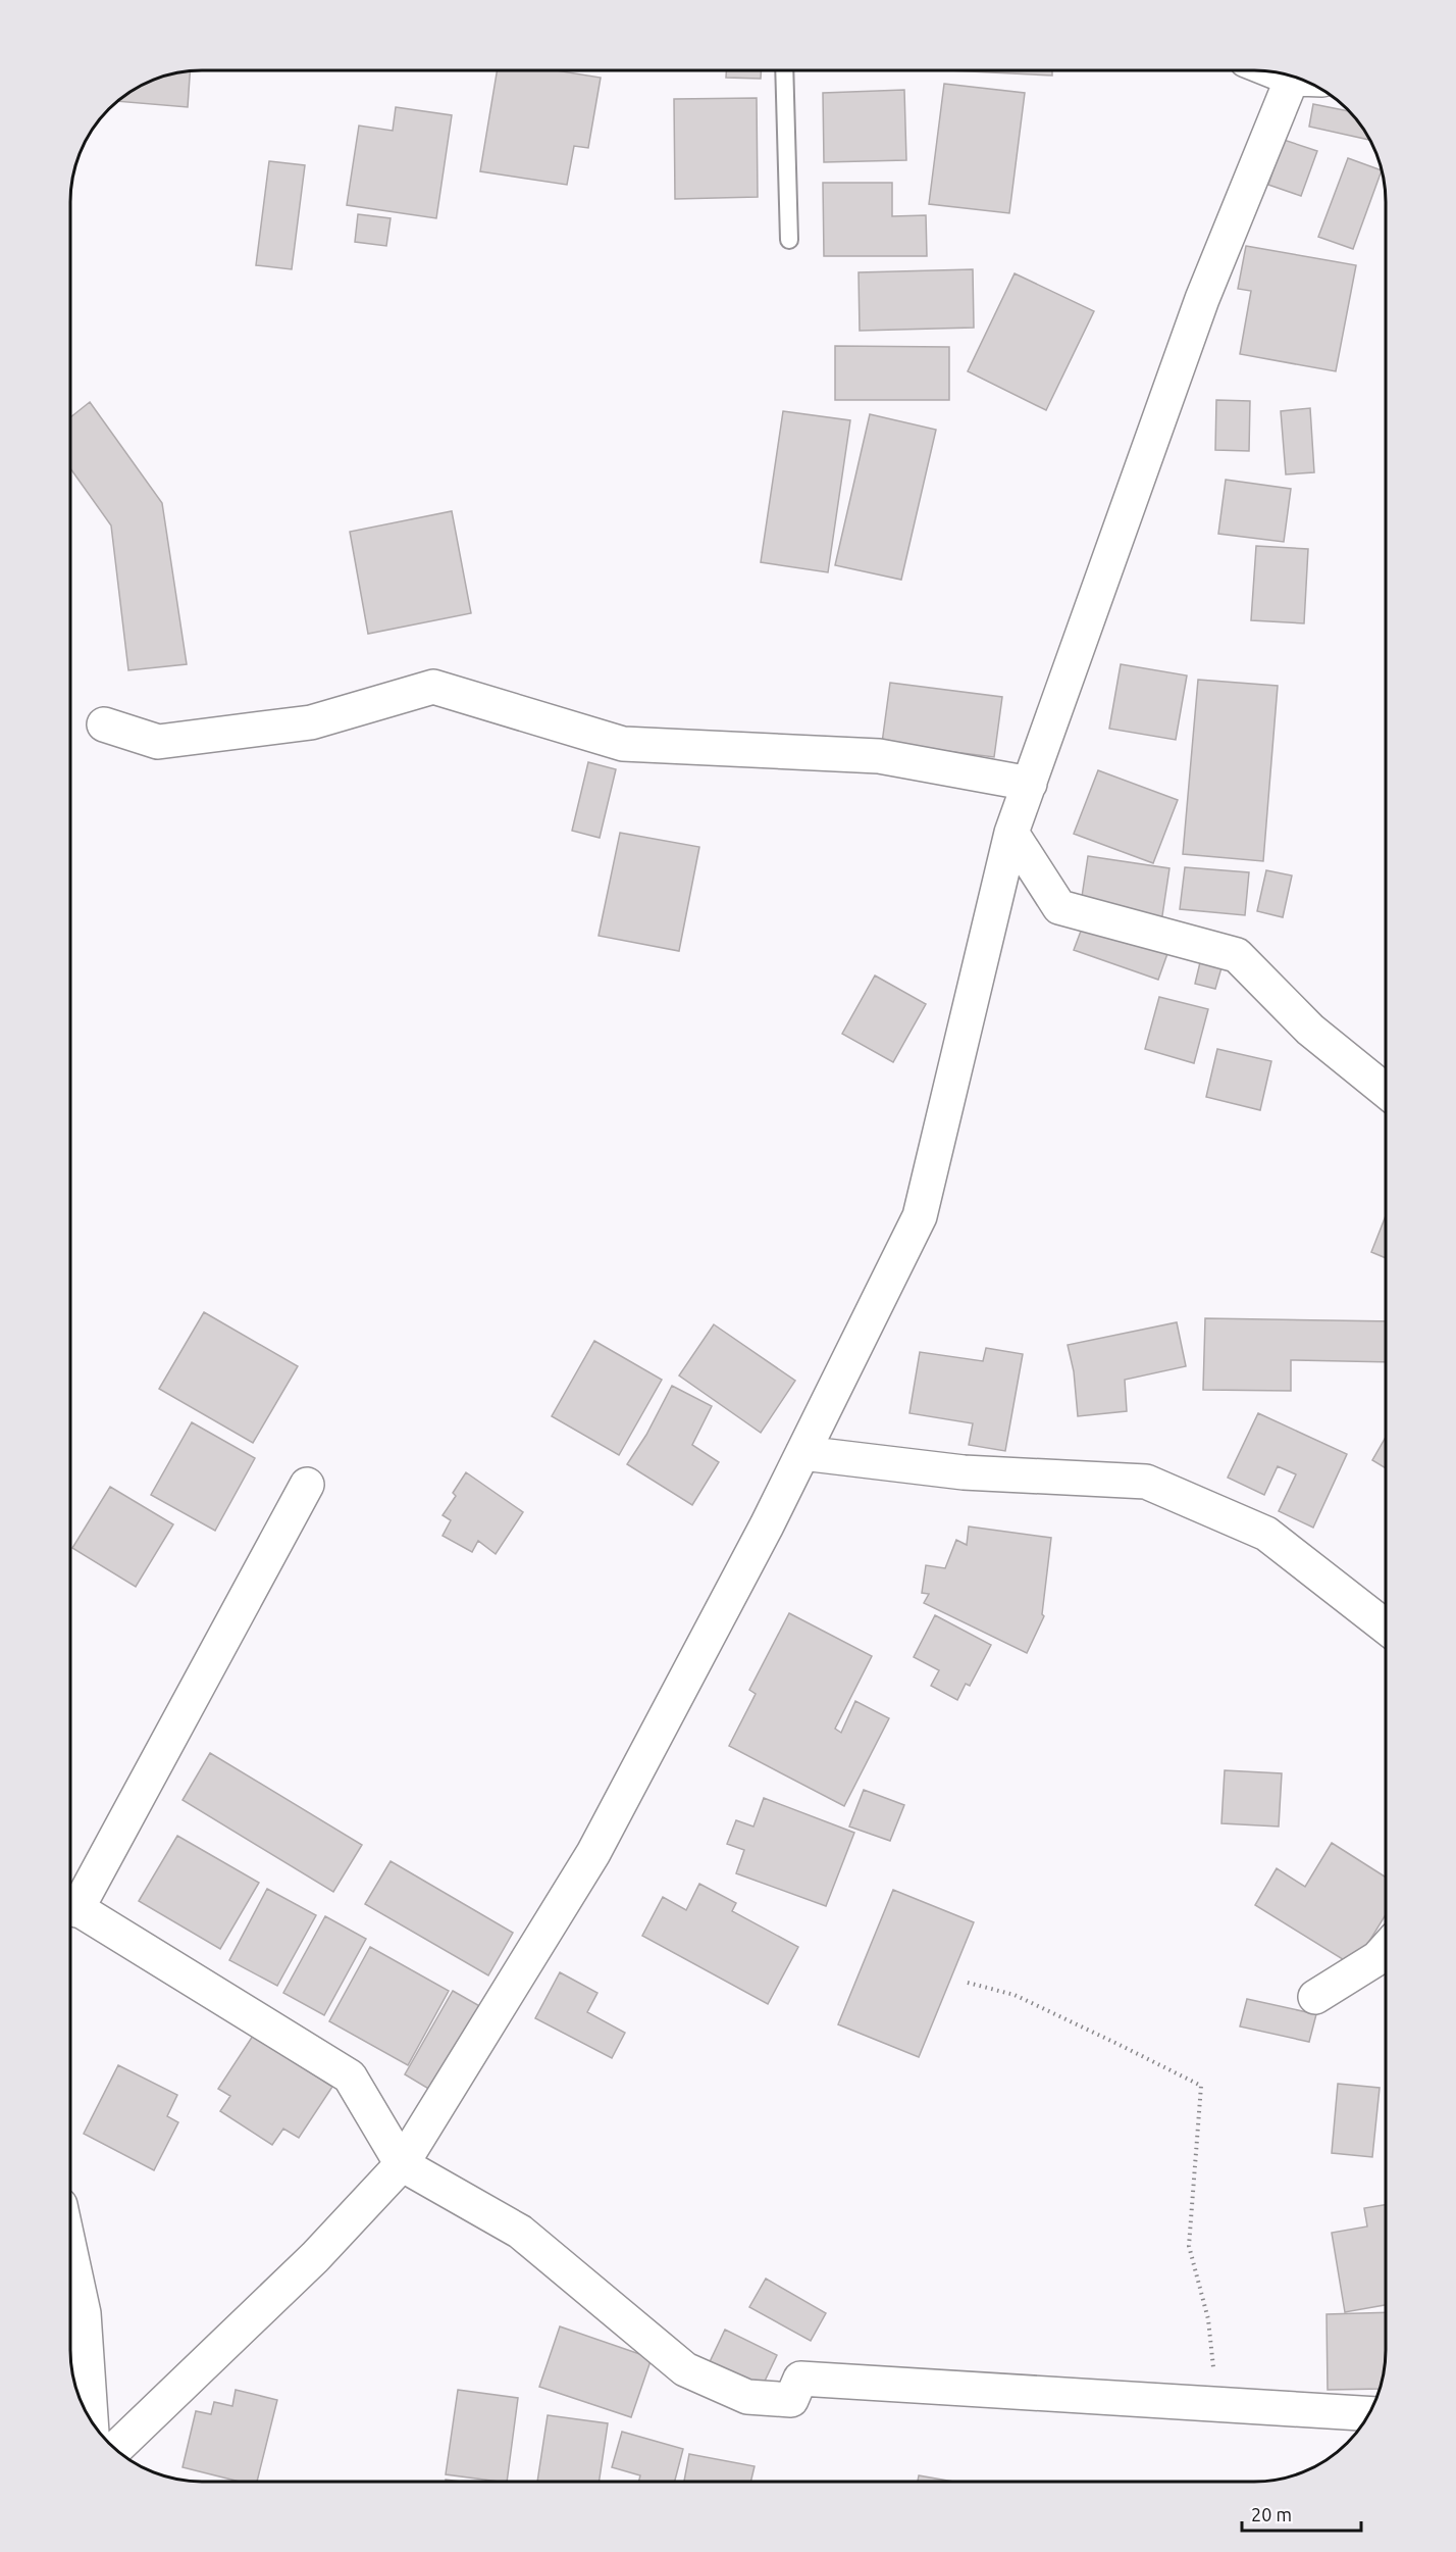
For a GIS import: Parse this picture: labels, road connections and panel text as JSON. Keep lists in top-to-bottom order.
{
  "scale_bar": "20 m"
}
